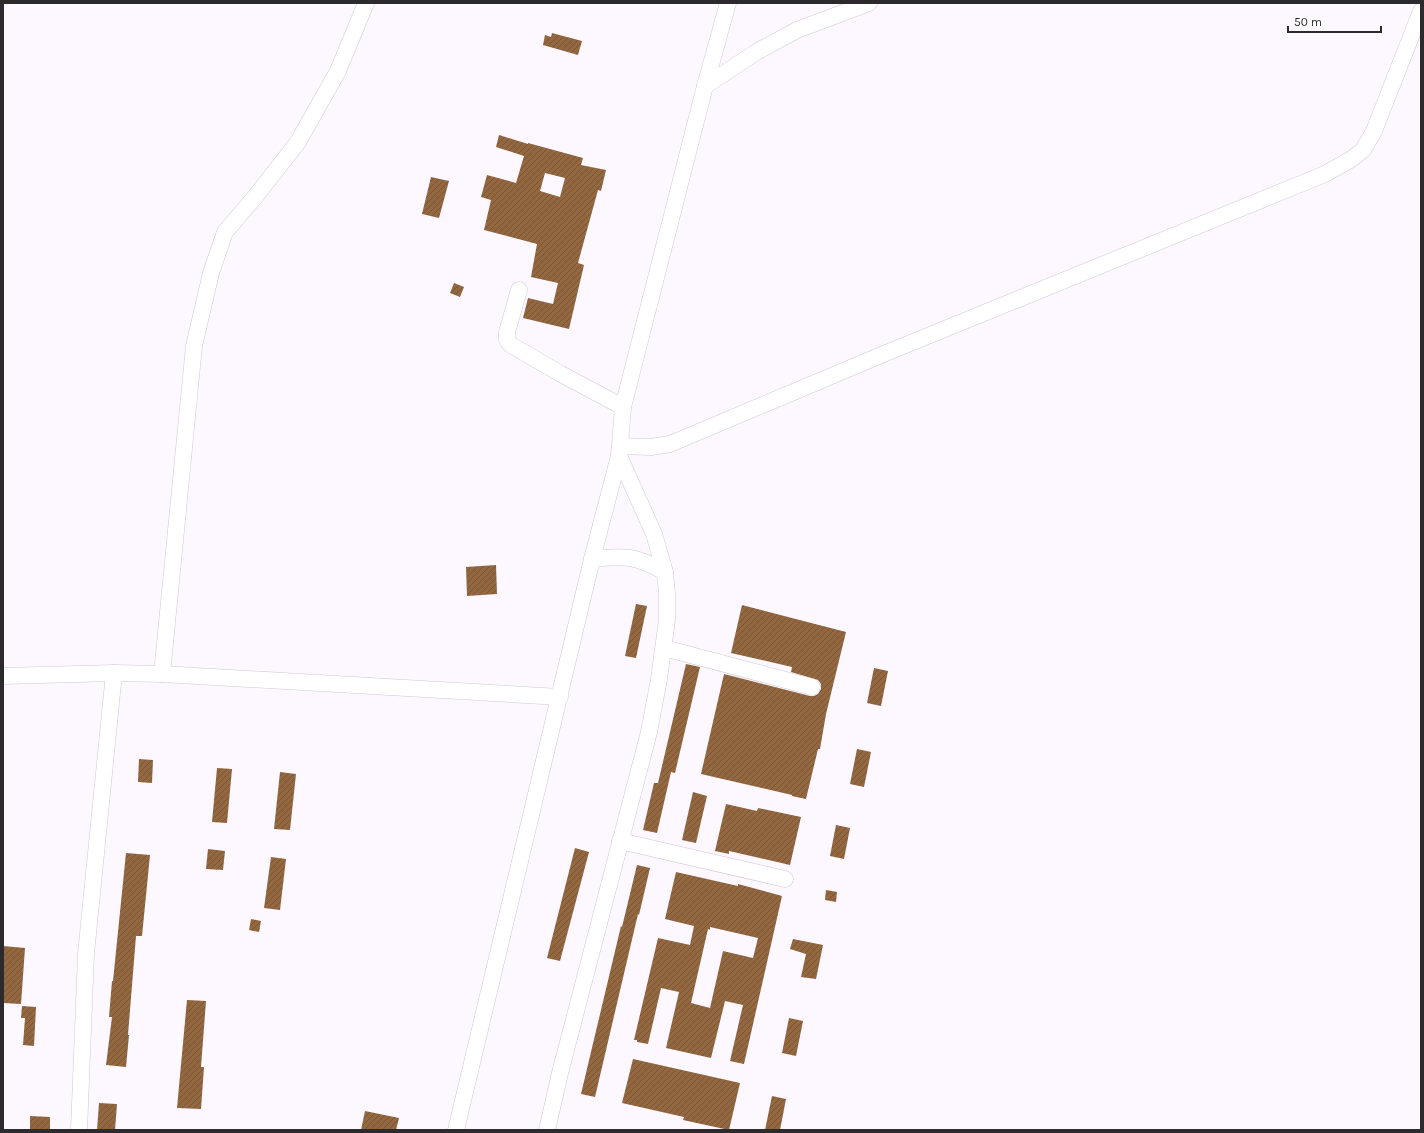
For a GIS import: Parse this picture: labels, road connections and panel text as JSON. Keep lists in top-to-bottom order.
{
  "scale_bar": "50 m"
}
